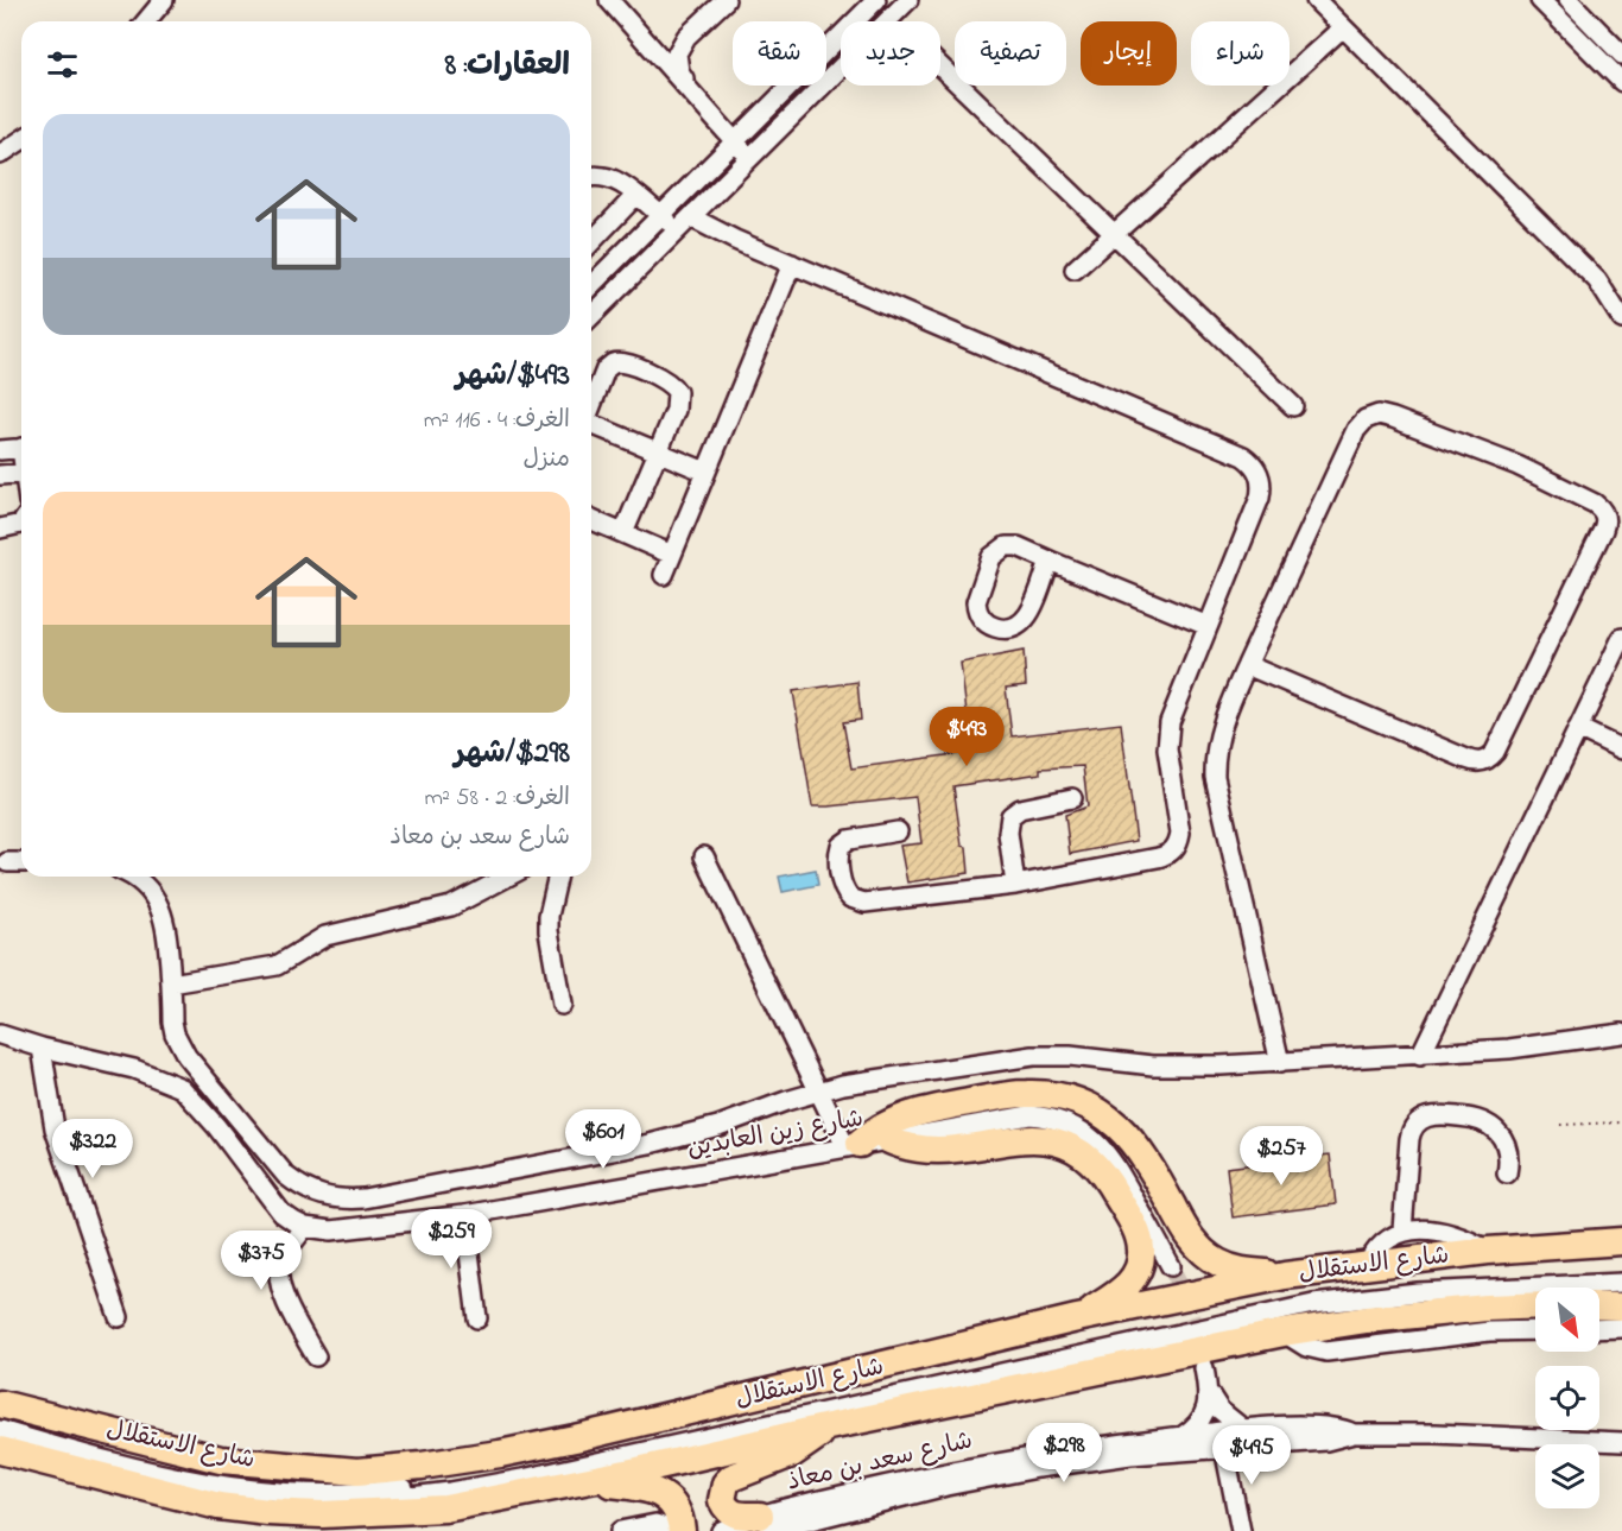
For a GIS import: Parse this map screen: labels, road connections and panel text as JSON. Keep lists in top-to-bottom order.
{
  "streets": {
    "highway": ["شارع الاستقلال"],
    "street": ["شارع زين العابدين", "شارع سعد بن معاذ"]
  },
  "north": "bottom right",
  "page": {
    "chip": [
      "شراء",
      "إيجار",
      "تصفية",
      "جديد",
      "شقة"
    ],
    "heading": "العقارات: 8",
    "list": [
      {
        "name": "$493/شهر",
        "note": "الغرف: 4 · 116 m² · منزل"
      },
      {
        "name": "$298/شهر",
        "note": "الغرف: 2 · 58 m² · شارع سعد بن معاذ"
      }
    ],
    "price": [
      "$493",
      "$601",
      "$322",
      "$257",
      "$259",
      "$375",
      "$298",
      "$495"
    ]
  }
}
